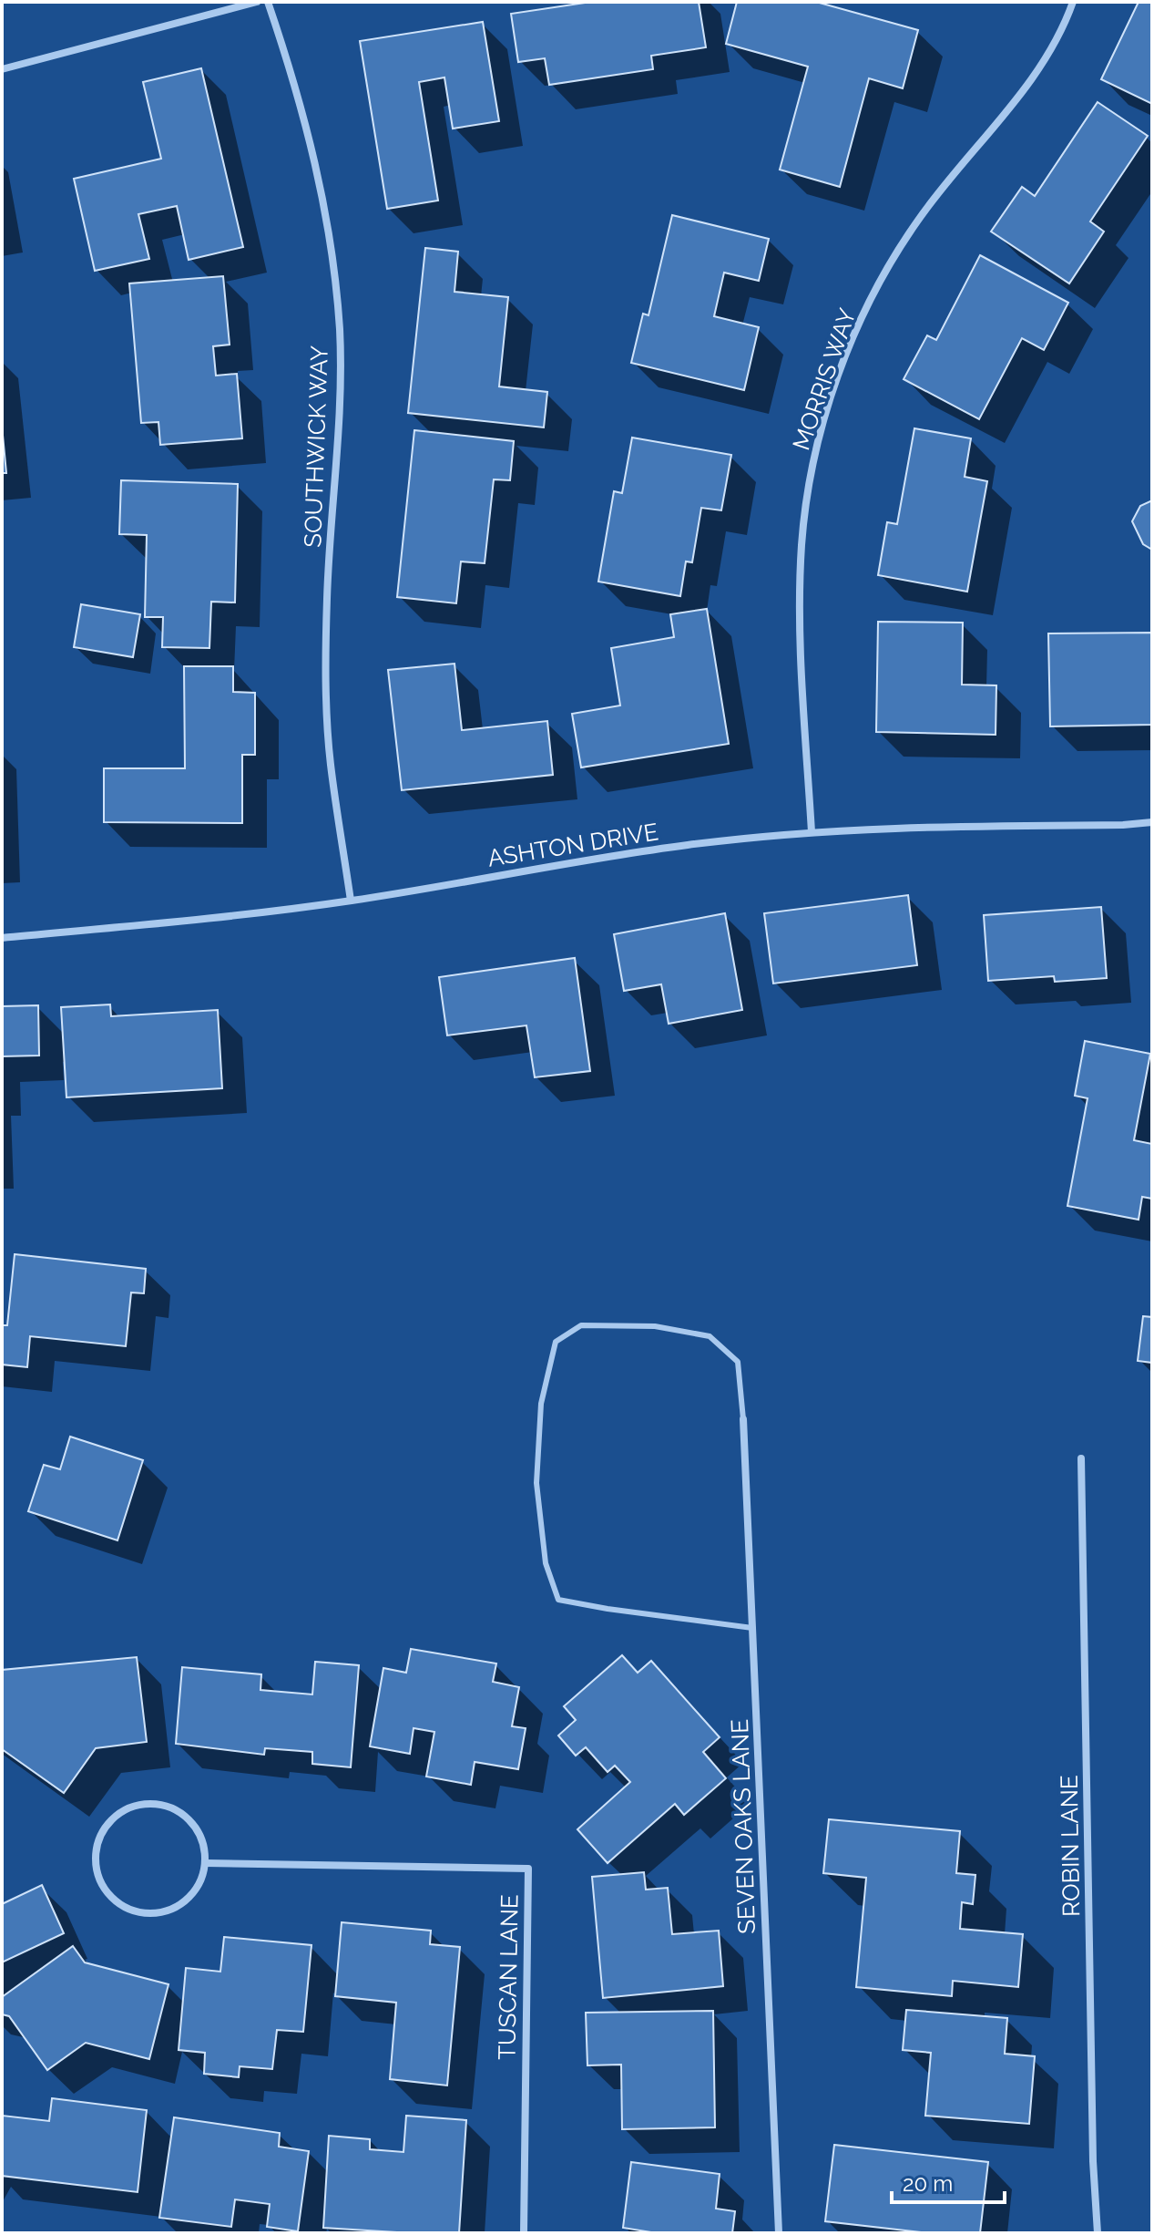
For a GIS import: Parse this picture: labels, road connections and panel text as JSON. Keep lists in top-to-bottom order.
{
  "streets": {
    "street": [
      "MORRIS WAY",
      "SOUTHWICK WAY",
      "ASHTON DRIVE",
      "SEVEN OAKS LANE",
      "ROBIN LANE",
      "TUSCAN LANE"
    ]
  },
  "crossings": [
    ["MORRIS WAY", "ASHTON DRIVE"],
    ["SOUTHWICK WAY", "ASHTON DRIVE"]
  ],
  "scale_bar": "20 m"
}
